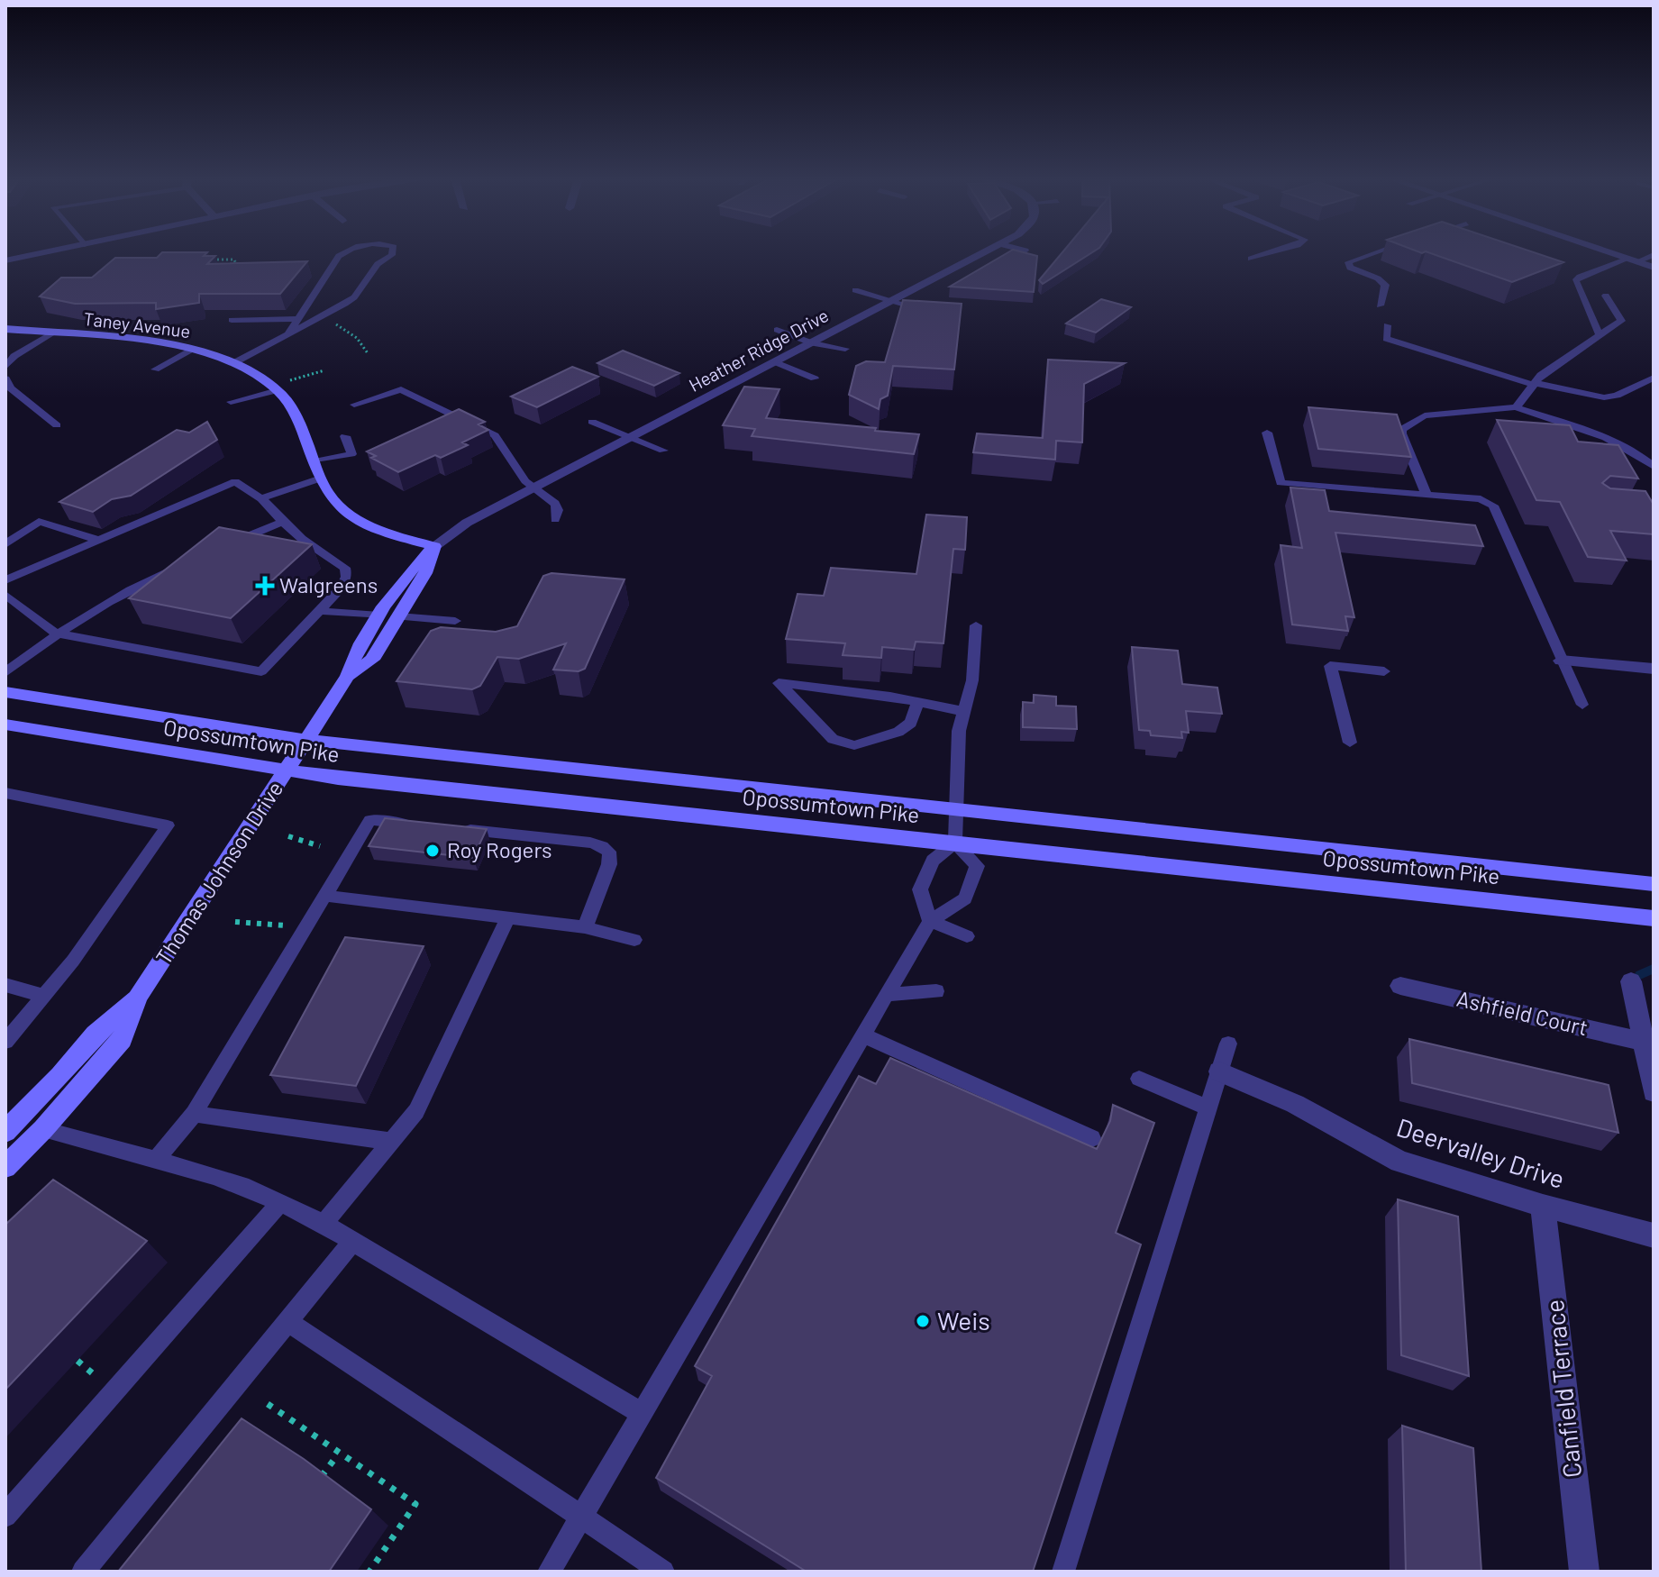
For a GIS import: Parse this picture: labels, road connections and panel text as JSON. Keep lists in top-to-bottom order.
{
  "streets": {
    "main road": ["Taney Avenue", "Opossumtown Pike", "Thomas Johnson Drive"],
    "street": [
      "Heather Ridge Drive",
      "Ashfield Court",
      "Deervalley Drive",
      "Canfield Terrace"
    ]
  },
  "crossings": [
    ["Taney Avenue", "Heather Ridge Drive"],
    ["Taney Avenue", "Thomas Johnson Drive"],
    ["Heather Ridge Drive", "Thomas Johnson Drive"],
    ["Opossumtown Pike", "Thomas Johnson Drive"],
    ["Deervalley Drive", "Canfield Terrace"]
  ],
  "places": {
    "health": ["Walgreens"],
    "other": ["Roy Rogers", "Weis"]
  }
}
